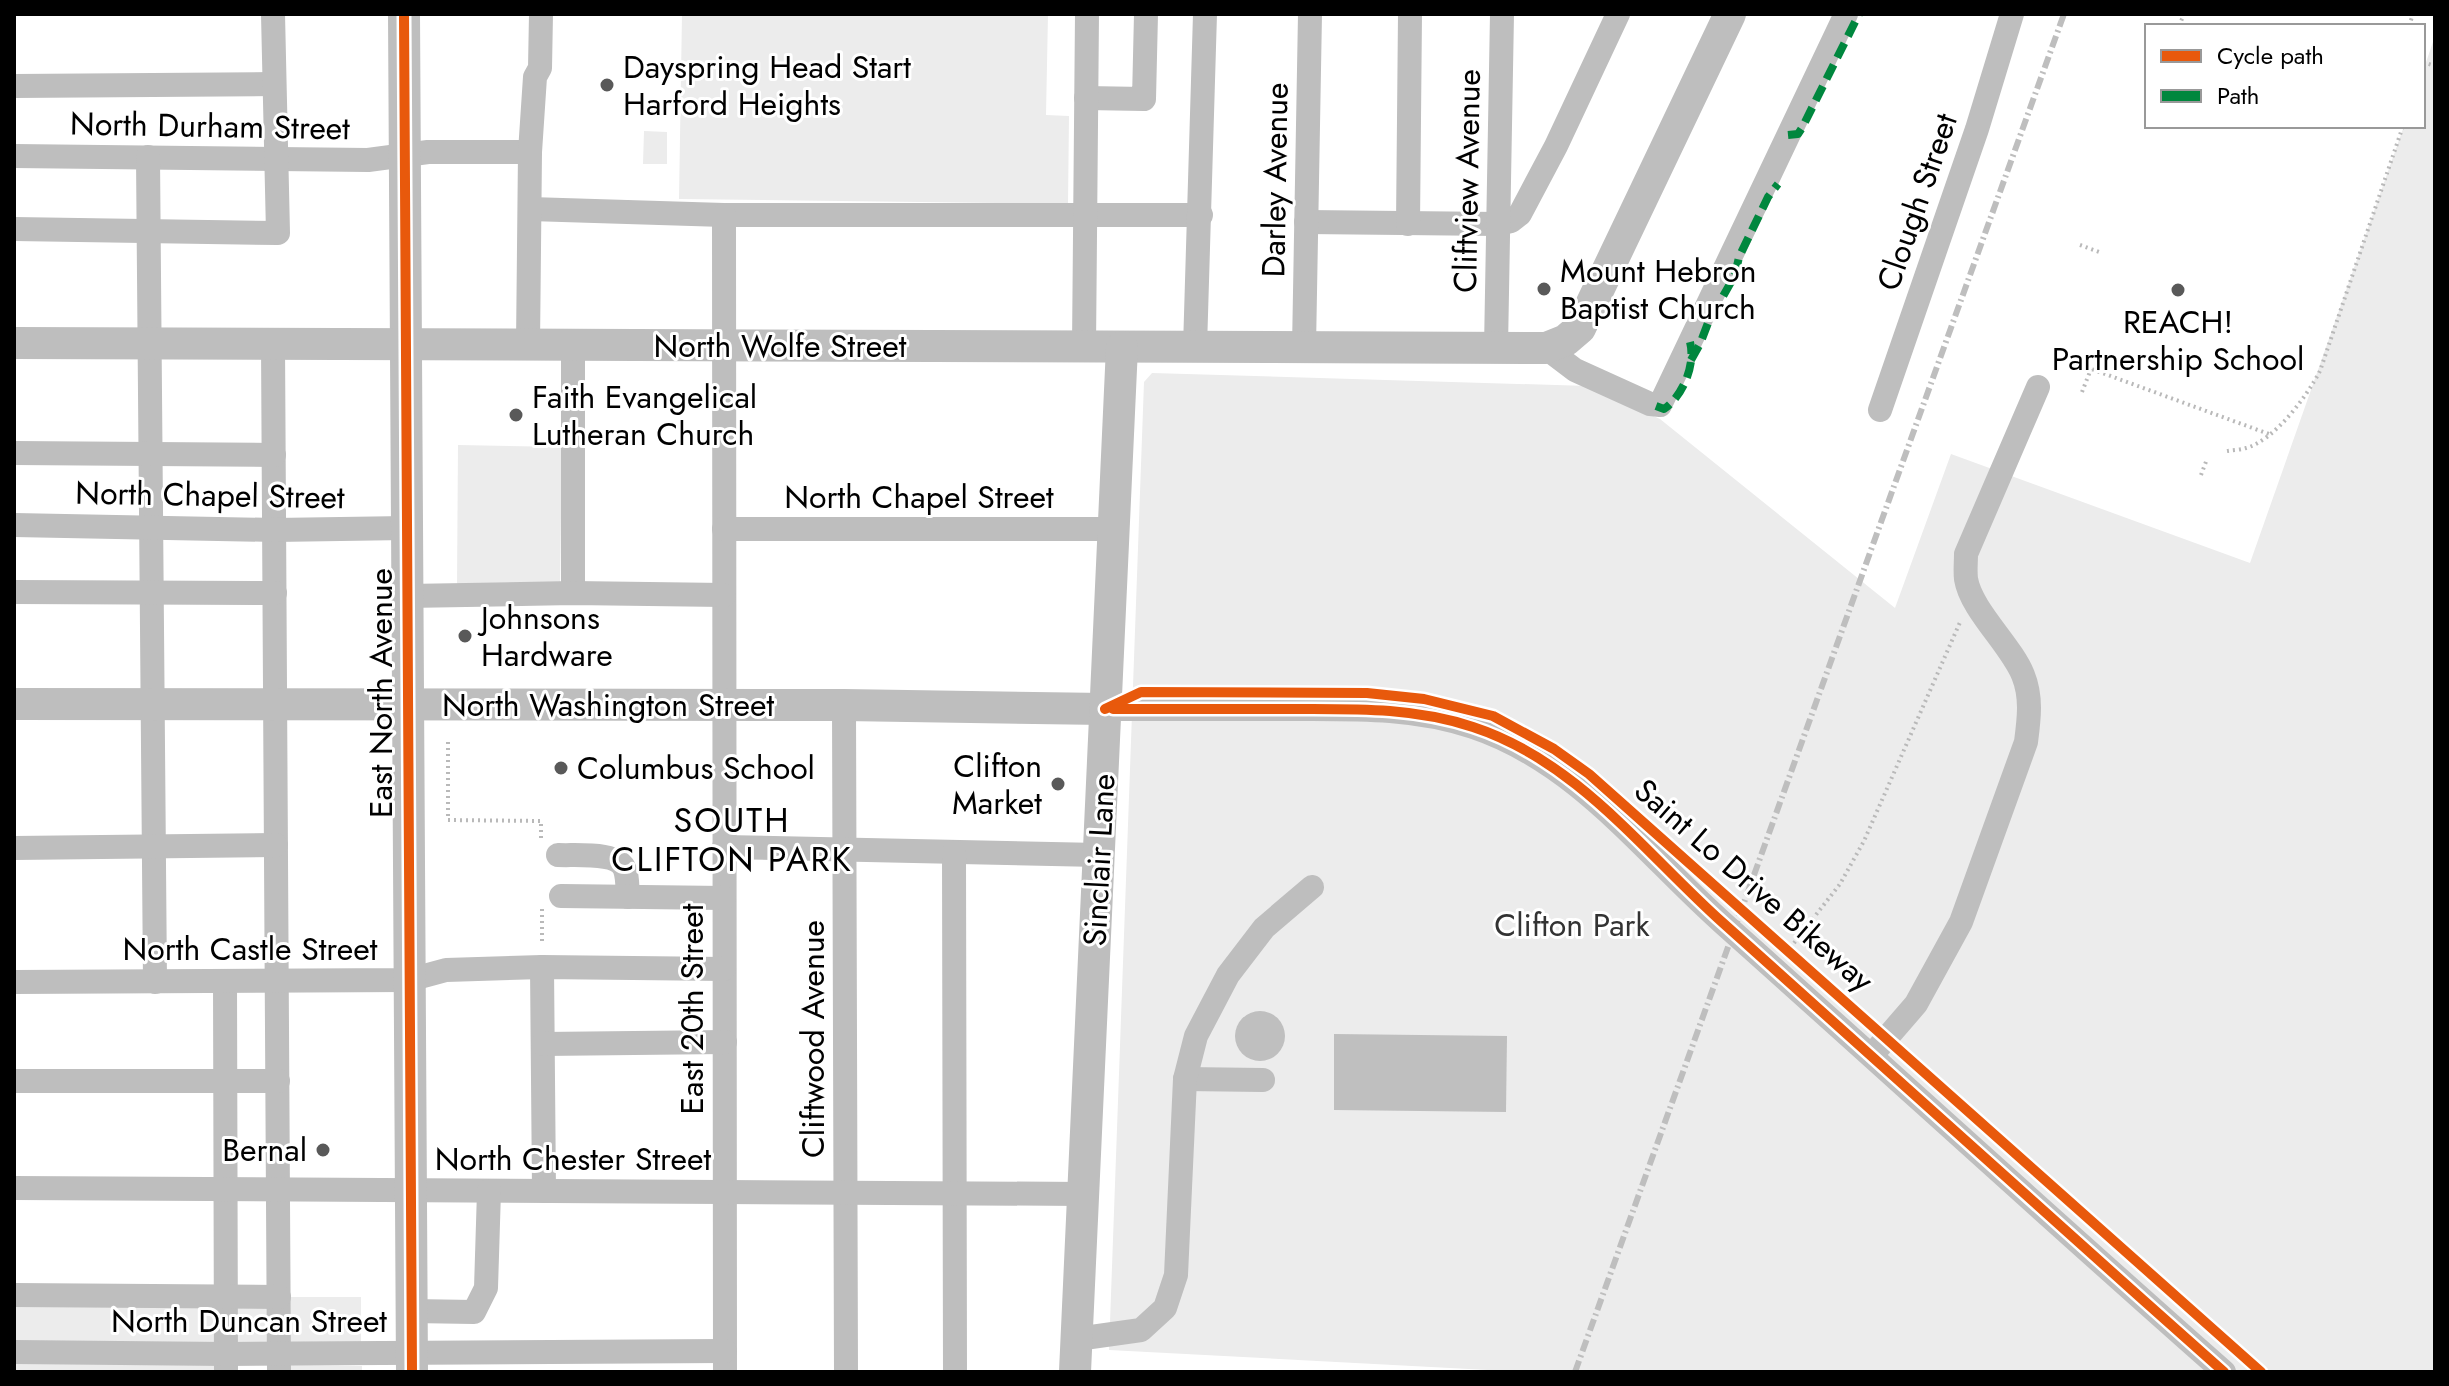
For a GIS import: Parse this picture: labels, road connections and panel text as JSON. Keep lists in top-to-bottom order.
{
  "streets": {
    "main road": [
      "North Wolfe Street",
      "East North Avenue",
      "North Washington Street",
      "Sinclair Lane"
    ],
    "street": [
      "North Durham Street",
      "Darley Avenue",
      "Cliftview Avenue",
      "Clough Street",
      "North Chapel Street",
      "North Castle Street",
      "East 20th Street",
      "Cliftwood Avenue",
      "North Chester Street",
      "North Duncan Street"
    ],
    "cycle path": ["Saint Lo Drive Bikeway"]
  },
  "crossings": [
    ["North Durham Street", "East North Avenue"],
    ["Darley Avenue", "North Wolfe Street"],
    ["Cliftview Avenue", "North Wolfe Street"],
    ["North Wolfe Street", "East North Avenue"],
    ["North Wolfe Street", "Sinclair Lane"],
    ["North Wolfe Street", "East 20th Street"],
    ["North Chapel Street", "East North Avenue"],
    ["North Chapel Street", "Sinclair Lane"],
    ["North Chapel Street", "East 20th Street"],
    ["East North Avenue", "North Washington Street"],
    ["East North Avenue", "North Castle Street"],
    ["East North Avenue", "North Chester Street"],
    ["East North Avenue", "North Duncan Street"],
    ["North Washington Street", "Sinclair Lane"],
    ["North Washington Street", "East 20th Street"],
    ["North Washington Street", "Cliftwood Avenue"],
    ["Sinclair Lane", "North Chester Street"],
    ["North Castle Street", "East 20th Street"],
    ["East 20th Street", "North Chester Street"],
    ["East 20th Street", "North Duncan Street"],
    ["Cliftwood Avenue", "North Chester Street"]
  ],
  "districts": ["SOUTH CLIFTON PARK"],
  "parks": ["Clifton Park"],
  "places": [
    "Dayspring Head Start Harford Heights",
    "Mount Hebron Baptist Church",
    "REACH! Partnership School",
    "Faith Evangelical Lutheran Church",
    "Johnsons Hardware",
    "Columbus School",
    "Clifton Market",
    "Bernal"
  ],
  "legend": ["Cycle path", "Path"]
}
